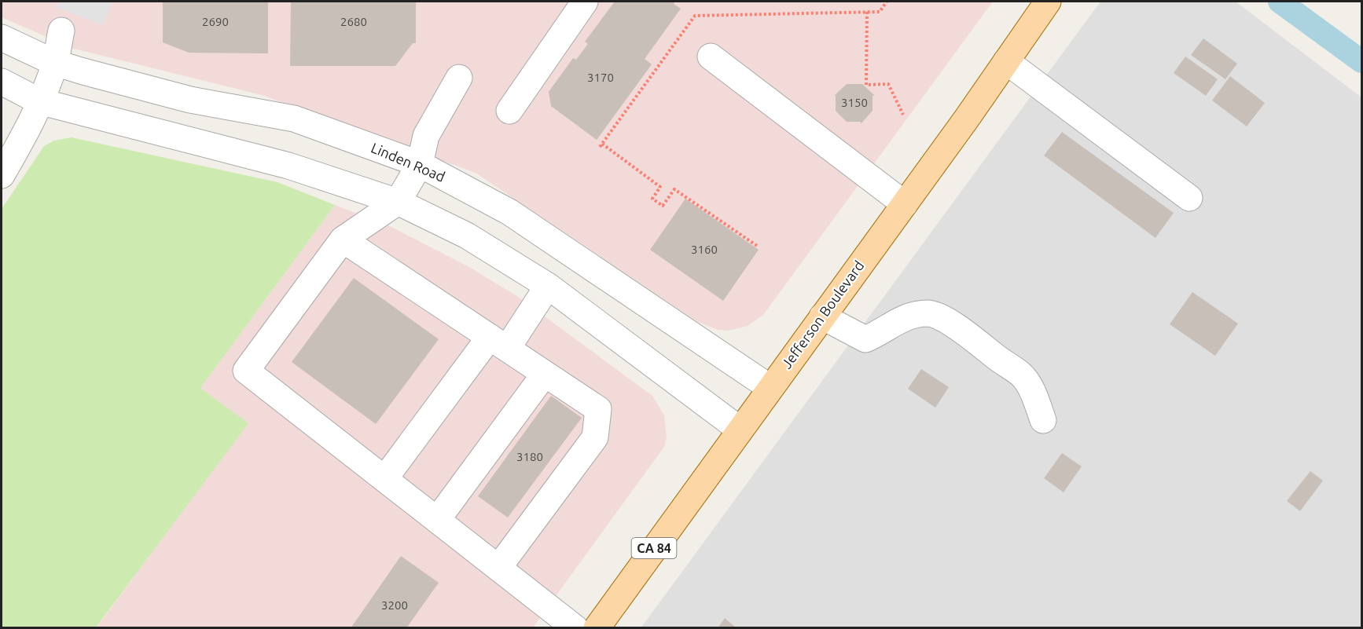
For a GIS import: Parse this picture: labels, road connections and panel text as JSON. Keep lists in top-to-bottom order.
{
  "streets": {
    "main road": ["Jefferson Boulevard", "CA 84"],
    "street": ["Linden Road"]
  },
  "crossings": [
    ["Linden Road", "Jefferson Boulevard"]
  ],
  "house_numbers": [
    "2690",
    "2680",
    "3170",
    "3150",
    "3160",
    "3180",
    "3200"
  ]
}
